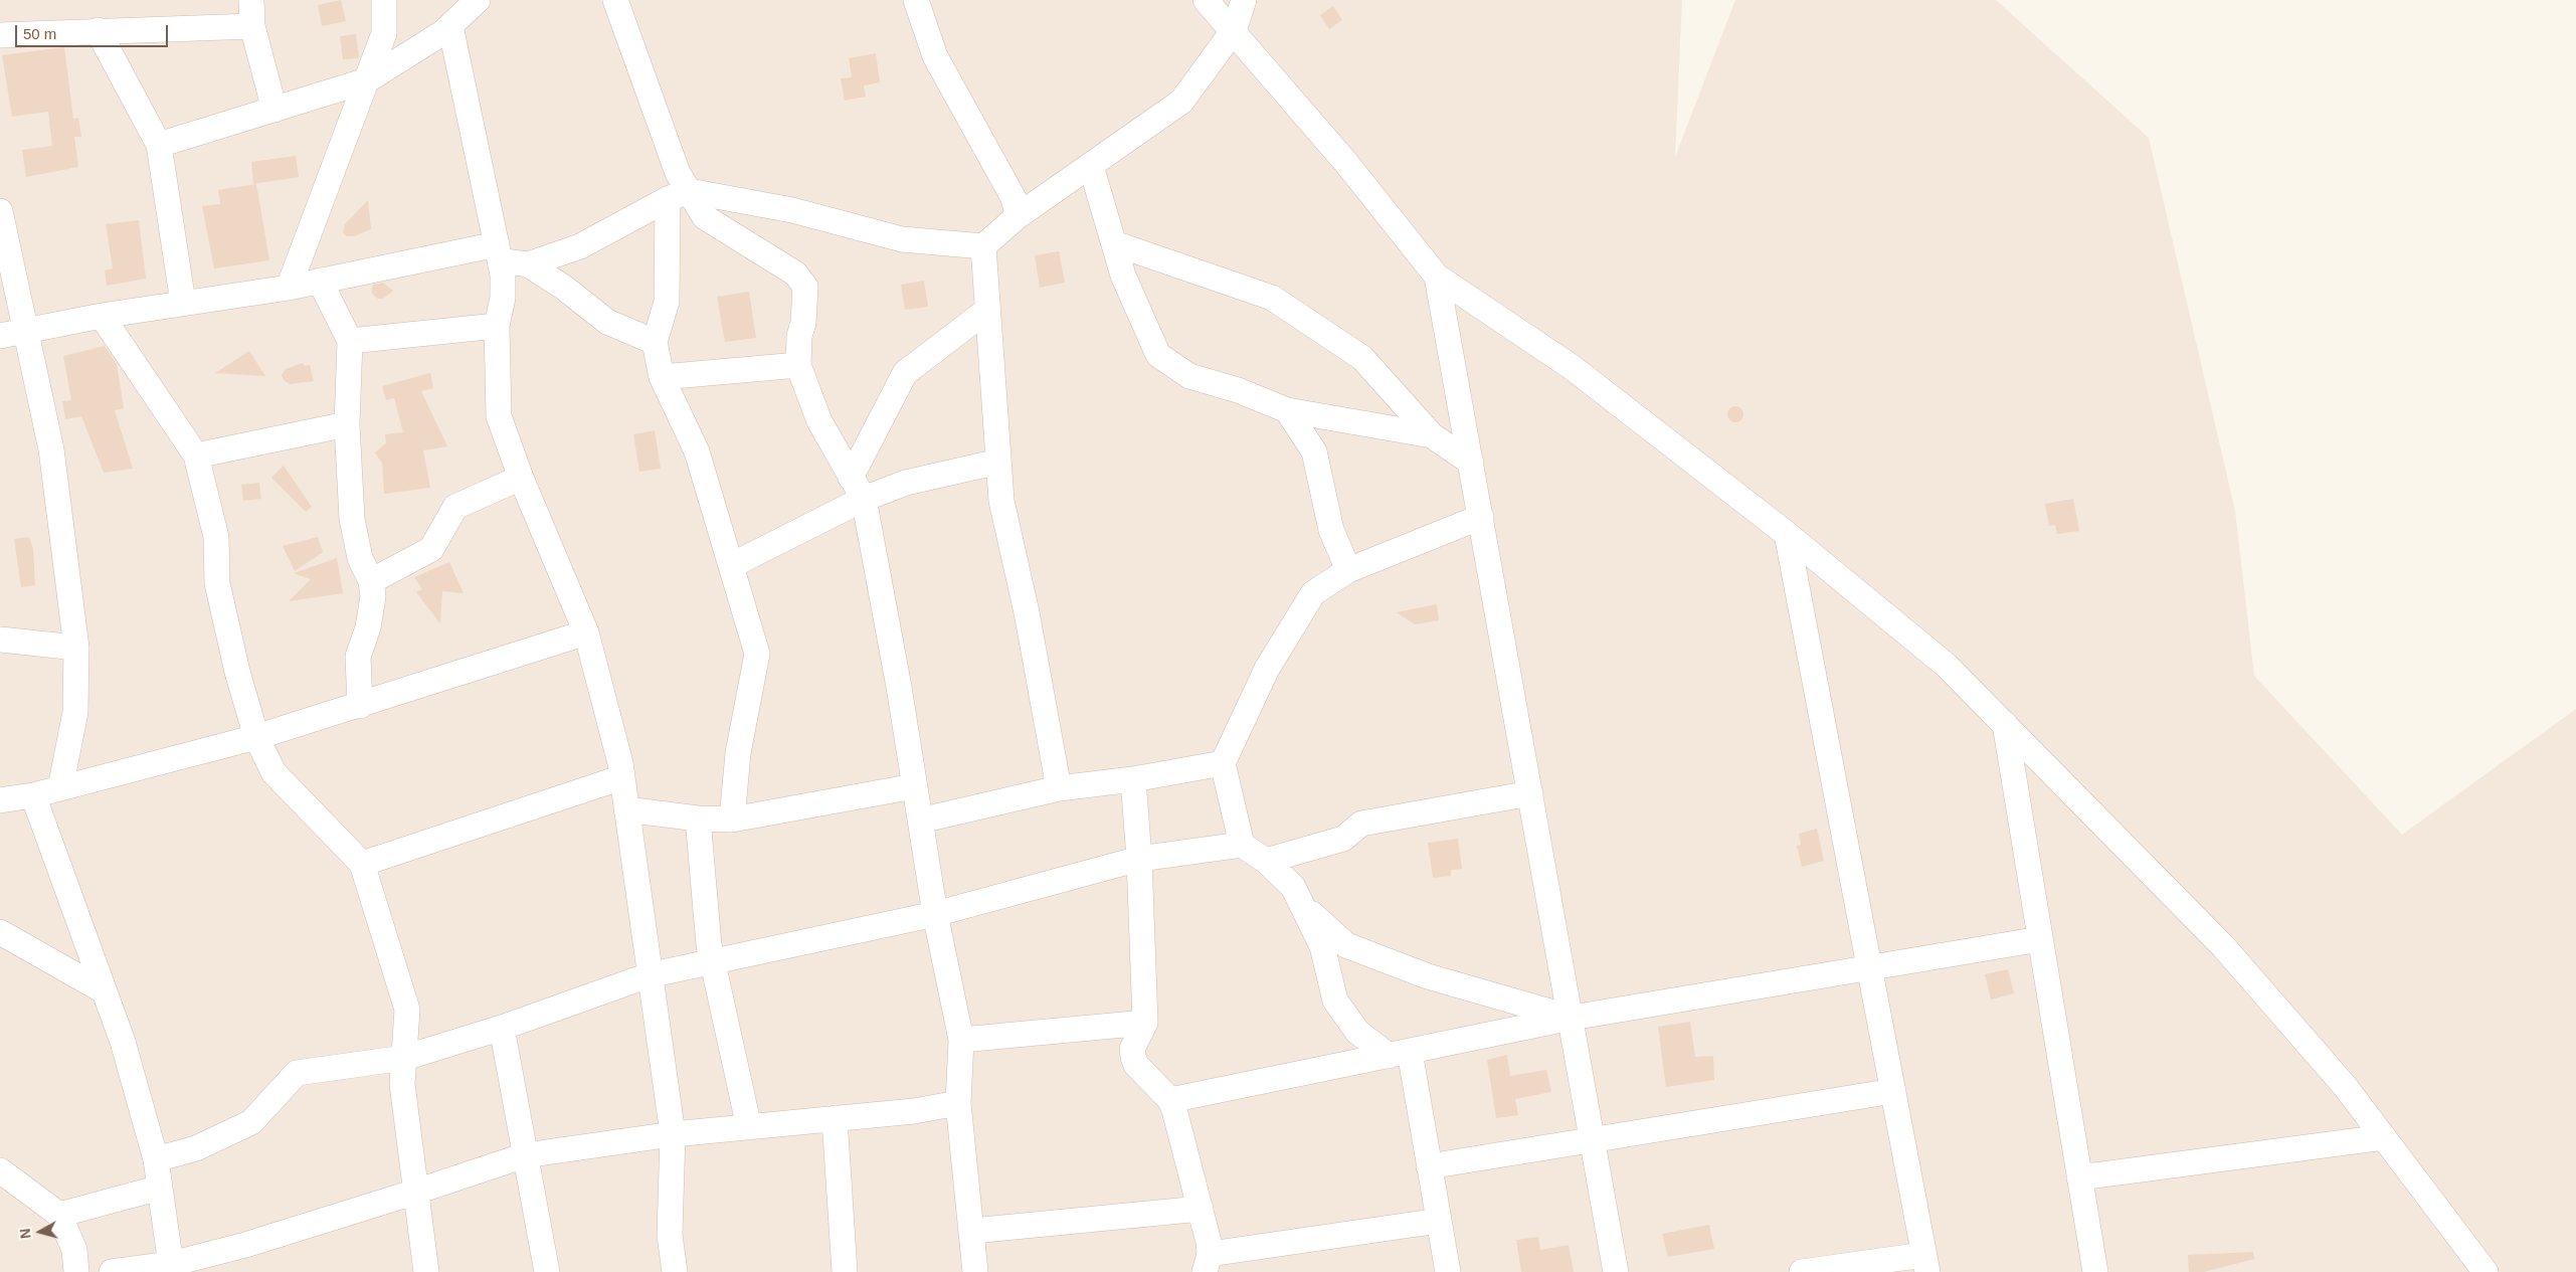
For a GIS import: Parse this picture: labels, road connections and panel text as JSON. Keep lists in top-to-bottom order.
{
  "scale_bar": "50 m",
  "north": "left"
}
